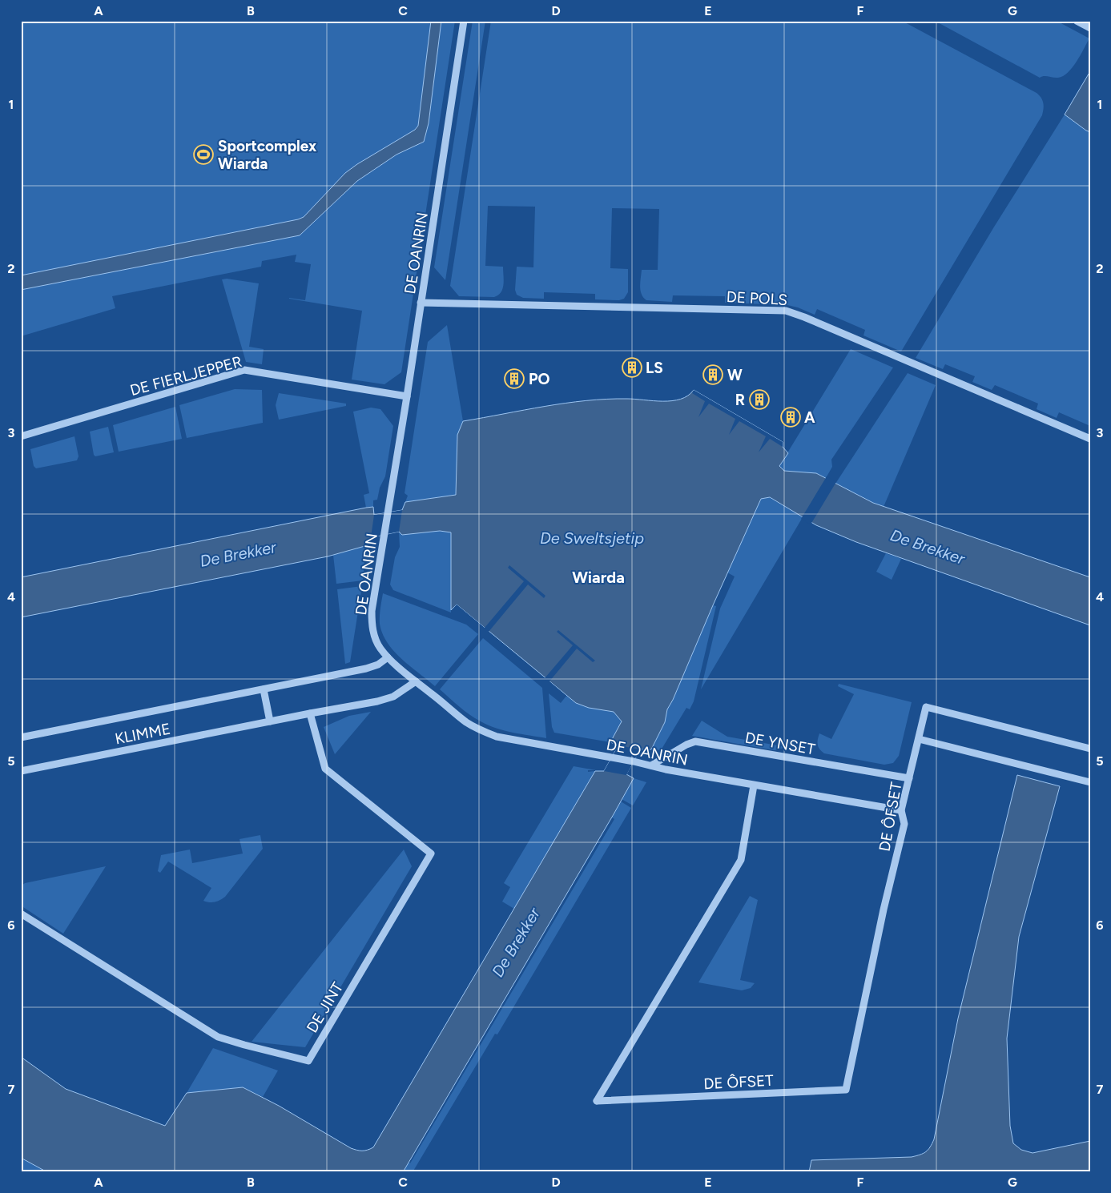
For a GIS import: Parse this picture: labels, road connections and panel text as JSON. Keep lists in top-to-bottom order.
{
  "streets": {
    "street": [
      "DE OANRIN",
      "DE POLS",
      "DE FIERLJEPPER",
      "KLIMME",
      "DE YNSET",
      "DE ÔFSET",
      "DE JINT"
    ]
  },
  "crossings": [
    ["DE OANRIN", "DE POLS"],
    ["DE OANRIN", "DE FIERLJEPPER"],
    ["DE OANRIN", "KLIMME"],
    ["DE OANRIN", "DE YNSET"],
    ["DE OANRIN", "DE ÔFSET"],
    ["KLIMME", "DE JINT"],
    ["DE YNSET", "DE ÔFSET"]
  ],
  "districts": ["Wiarda"],
  "water": ["De Sweltsjetip", "De Brekker"],
  "places": {
    "sports": ["Sportcomplex Wiarda"],
    "building": [
      "LS",
      "W",
      "PO",
      "R",
      "A"
    ]
  },
  "grid": {
    "columns": [
      "A",
      "B",
      "C",
      "D",
      "E",
      "F",
      "G"
    ],
    "rows": [
      "1",
      "2",
      "3",
      "4",
      "5",
      "6",
      "7"
    ]
  }
}
